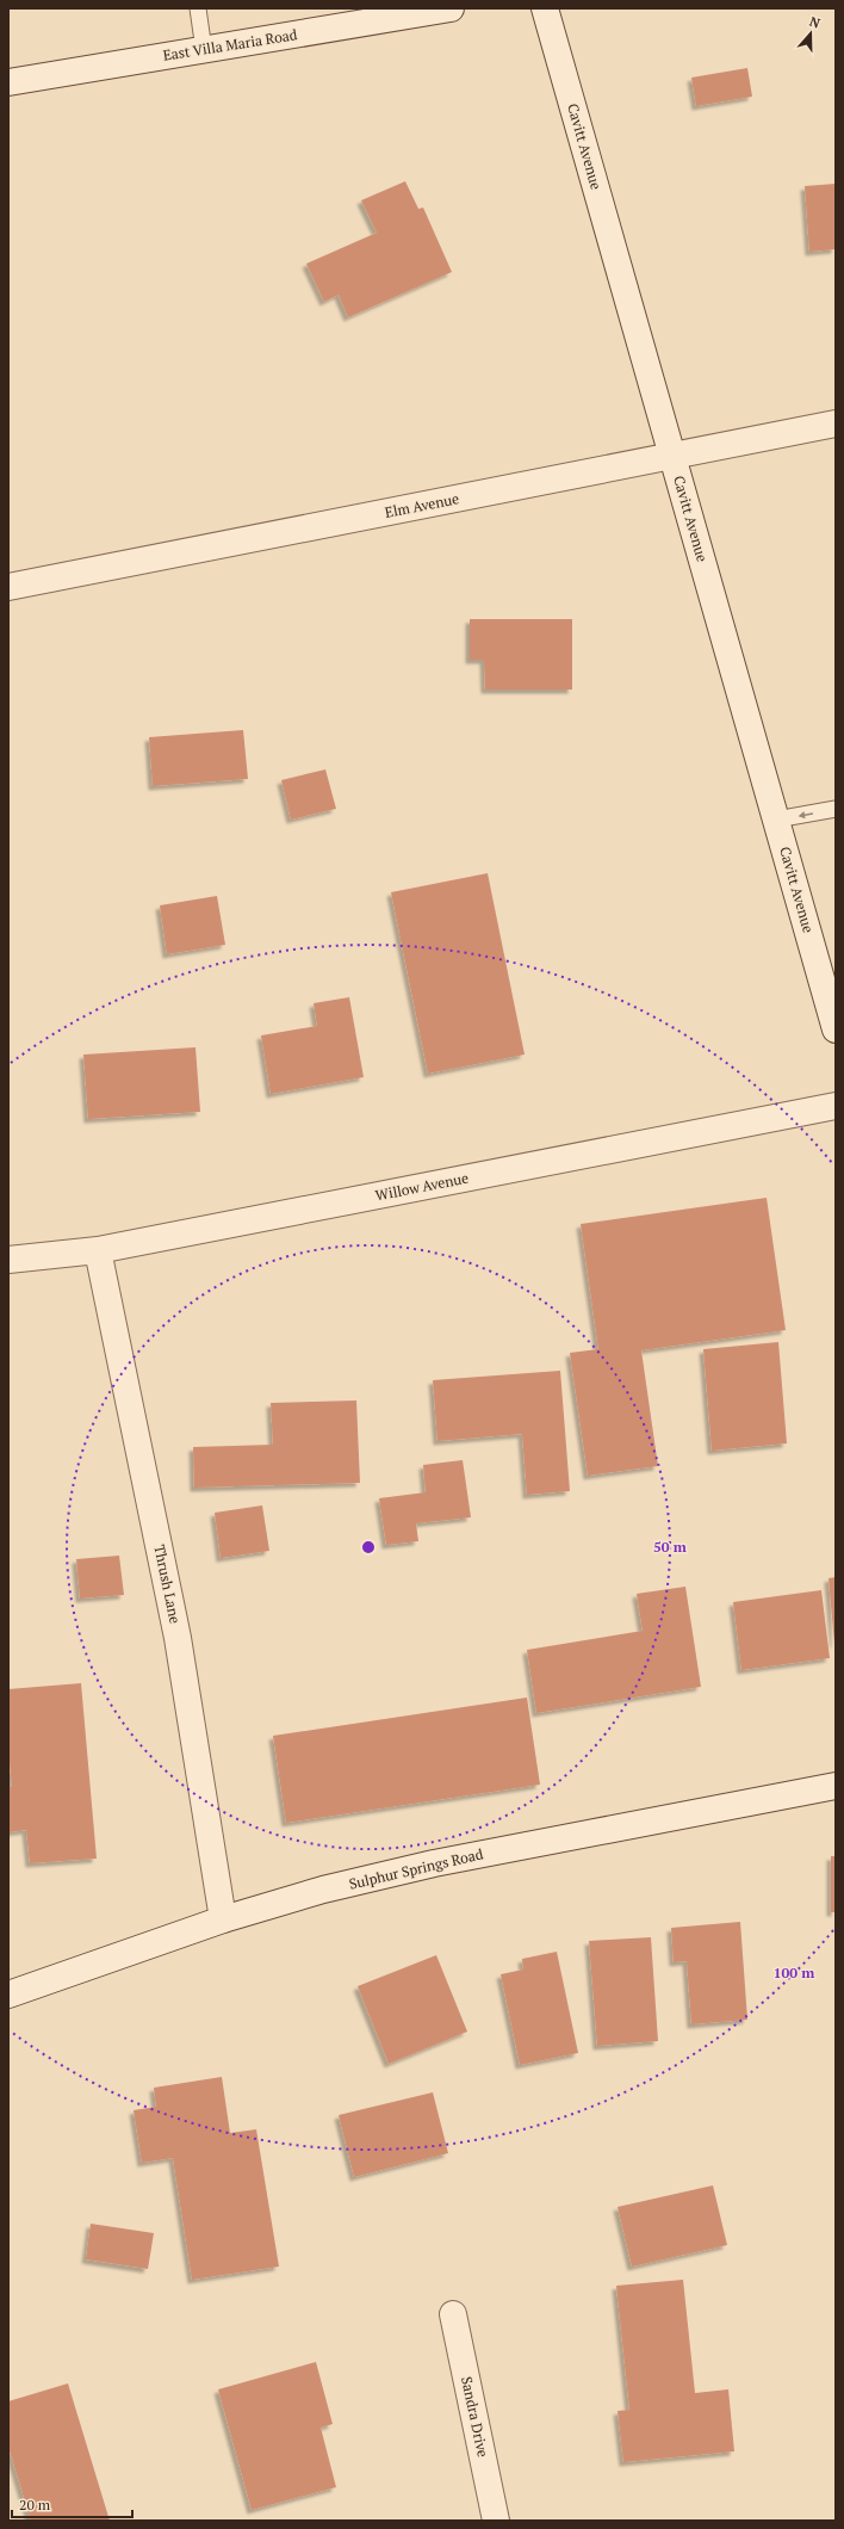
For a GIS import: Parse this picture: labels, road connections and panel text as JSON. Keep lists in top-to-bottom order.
{
  "streets": {
    "street": [
      "East Villa Maria Road",
      "Cavitt Avenue",
      "Elm Avenue",
      "Willow Avenue",
      "Thrush Lane",
      "Sulphur Springs Road",
      "Sandra Drive"
    ]
  },
  "crossings": [
    ["Cavitt Avenue", "Elm Avenue"],
    ["Willow Avenue", "Thrush Lane"],
    ["Thrush Lane", "Sulphur Springs Road"]
  ],
  "scale_bar": "20 m",
  "north": "top",
  "rings": ["50 m", "100 m"]
}
